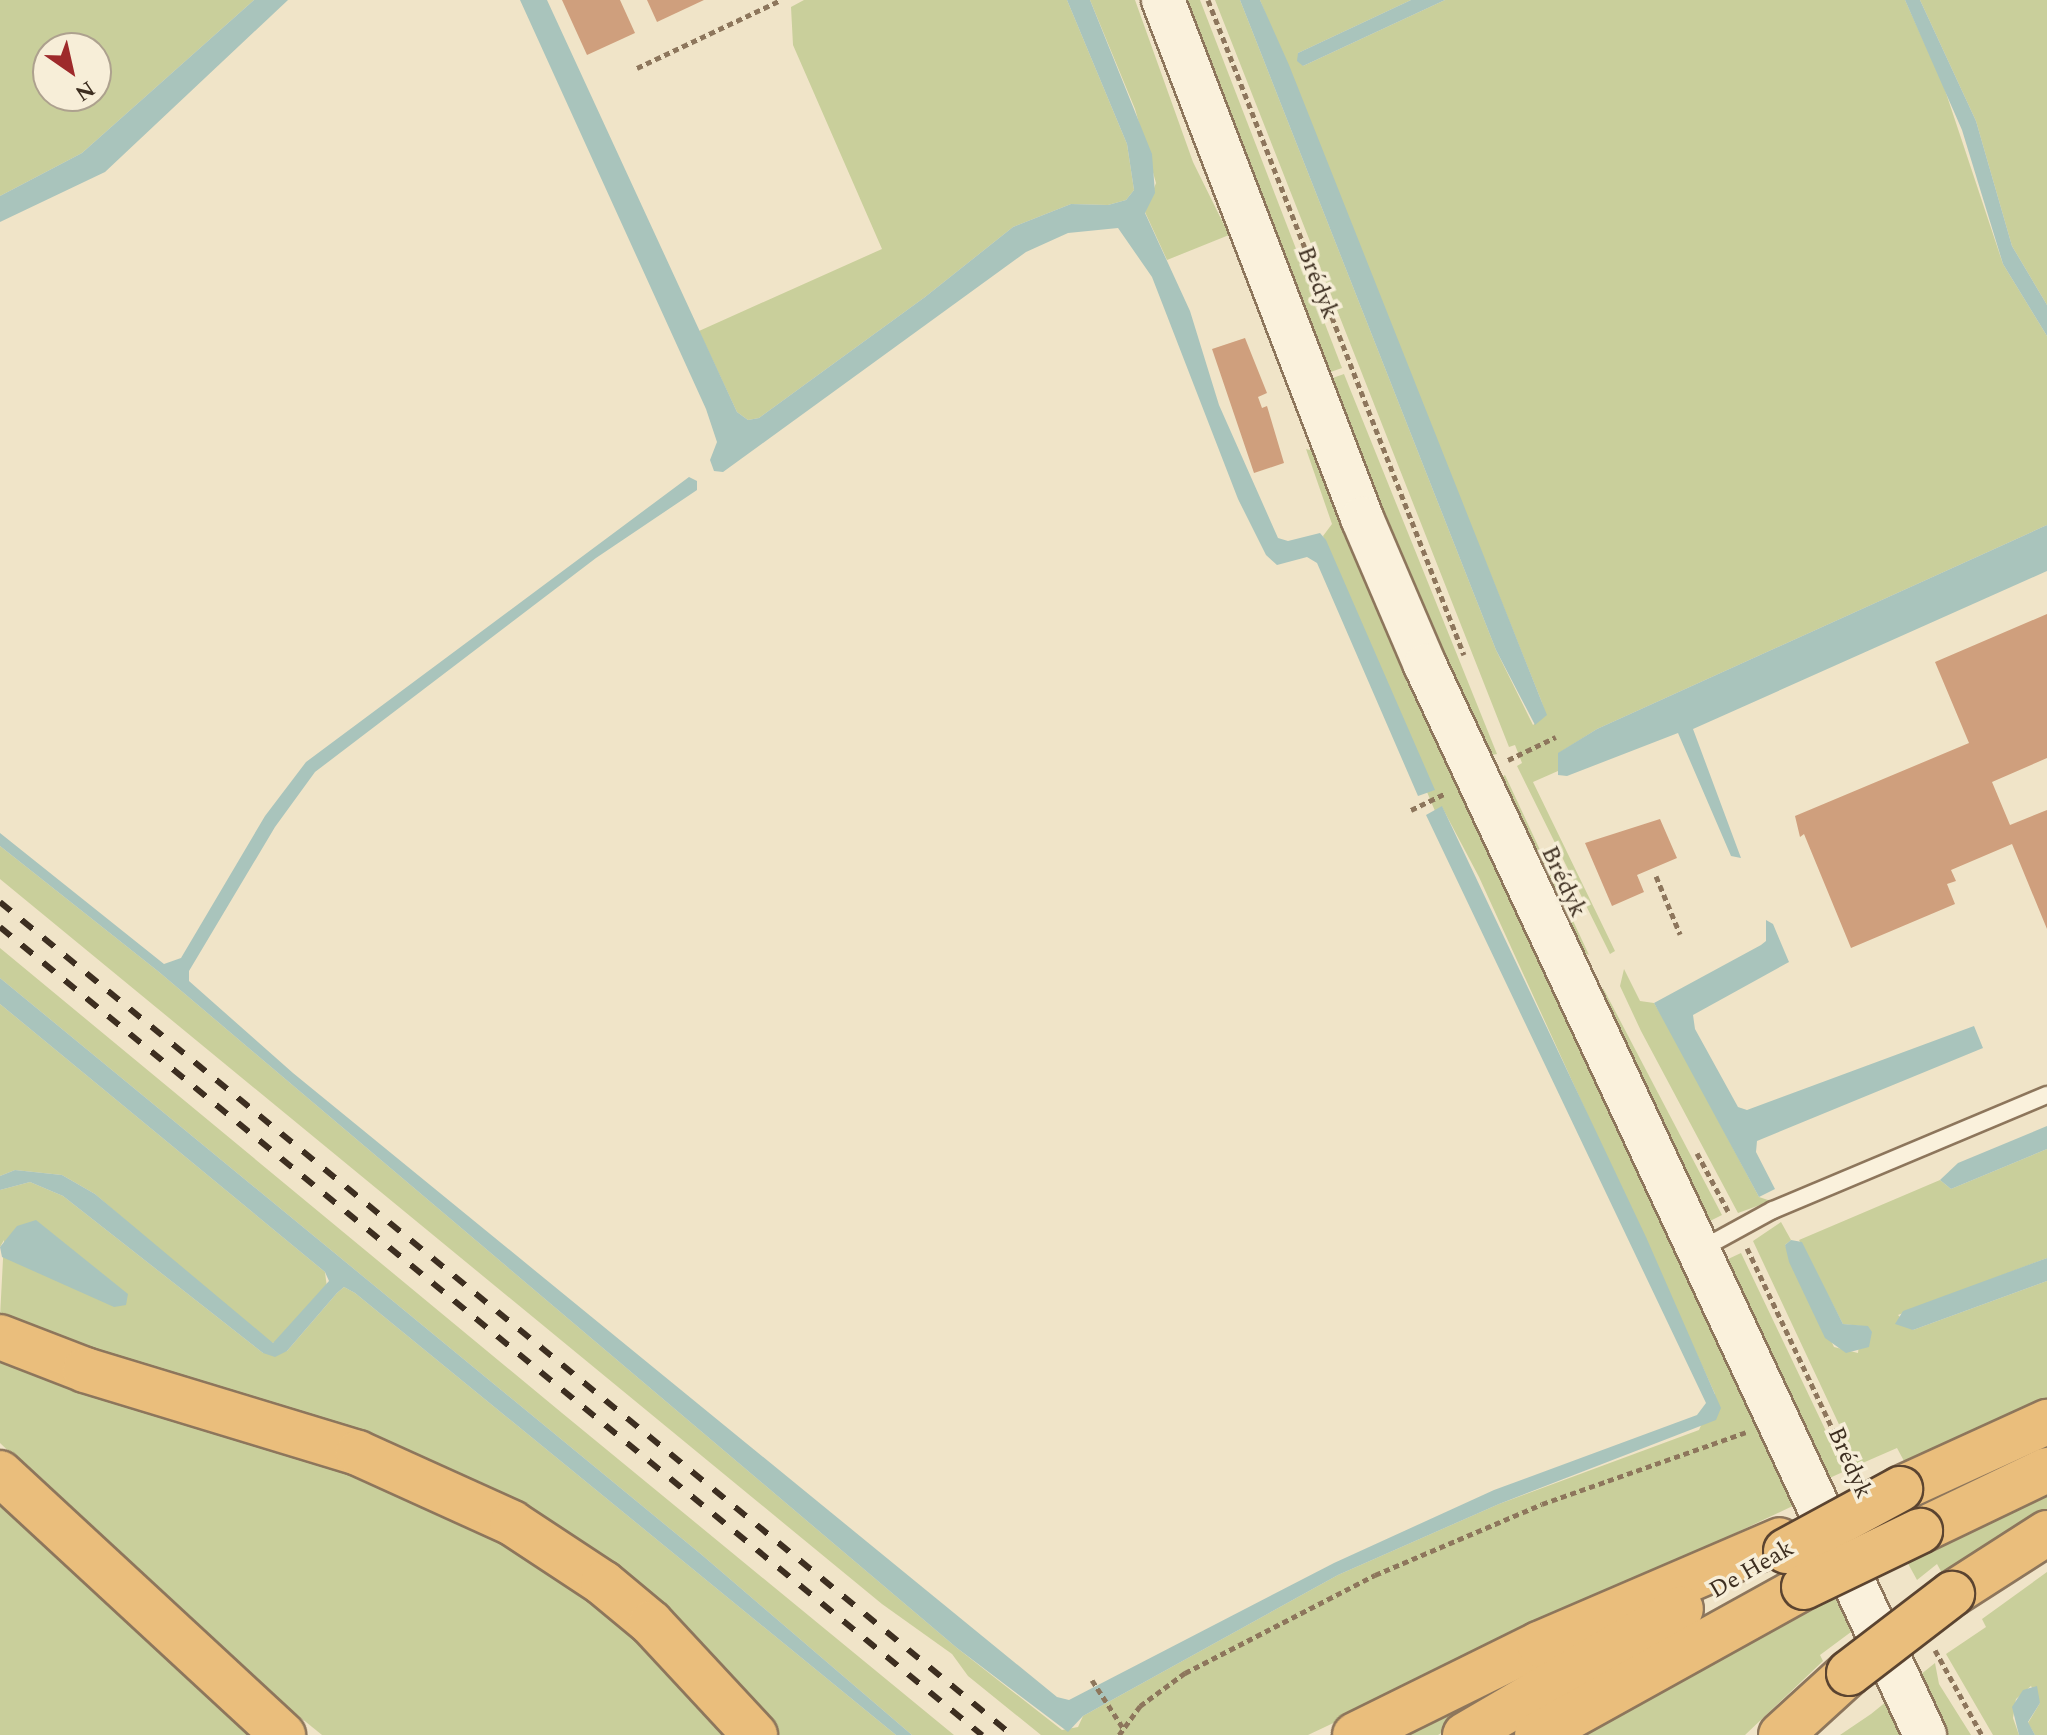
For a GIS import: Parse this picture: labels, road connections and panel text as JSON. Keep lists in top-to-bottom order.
{
  "streets": {
    "highway": ["De Heak"],
    "street": ["Brédyk"]
  },
  "north": "bottom right"
}
